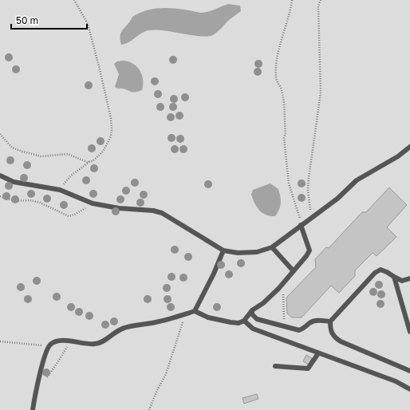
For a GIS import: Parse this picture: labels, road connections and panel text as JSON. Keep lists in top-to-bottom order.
{
  "scale_bar": "50 m"
}
